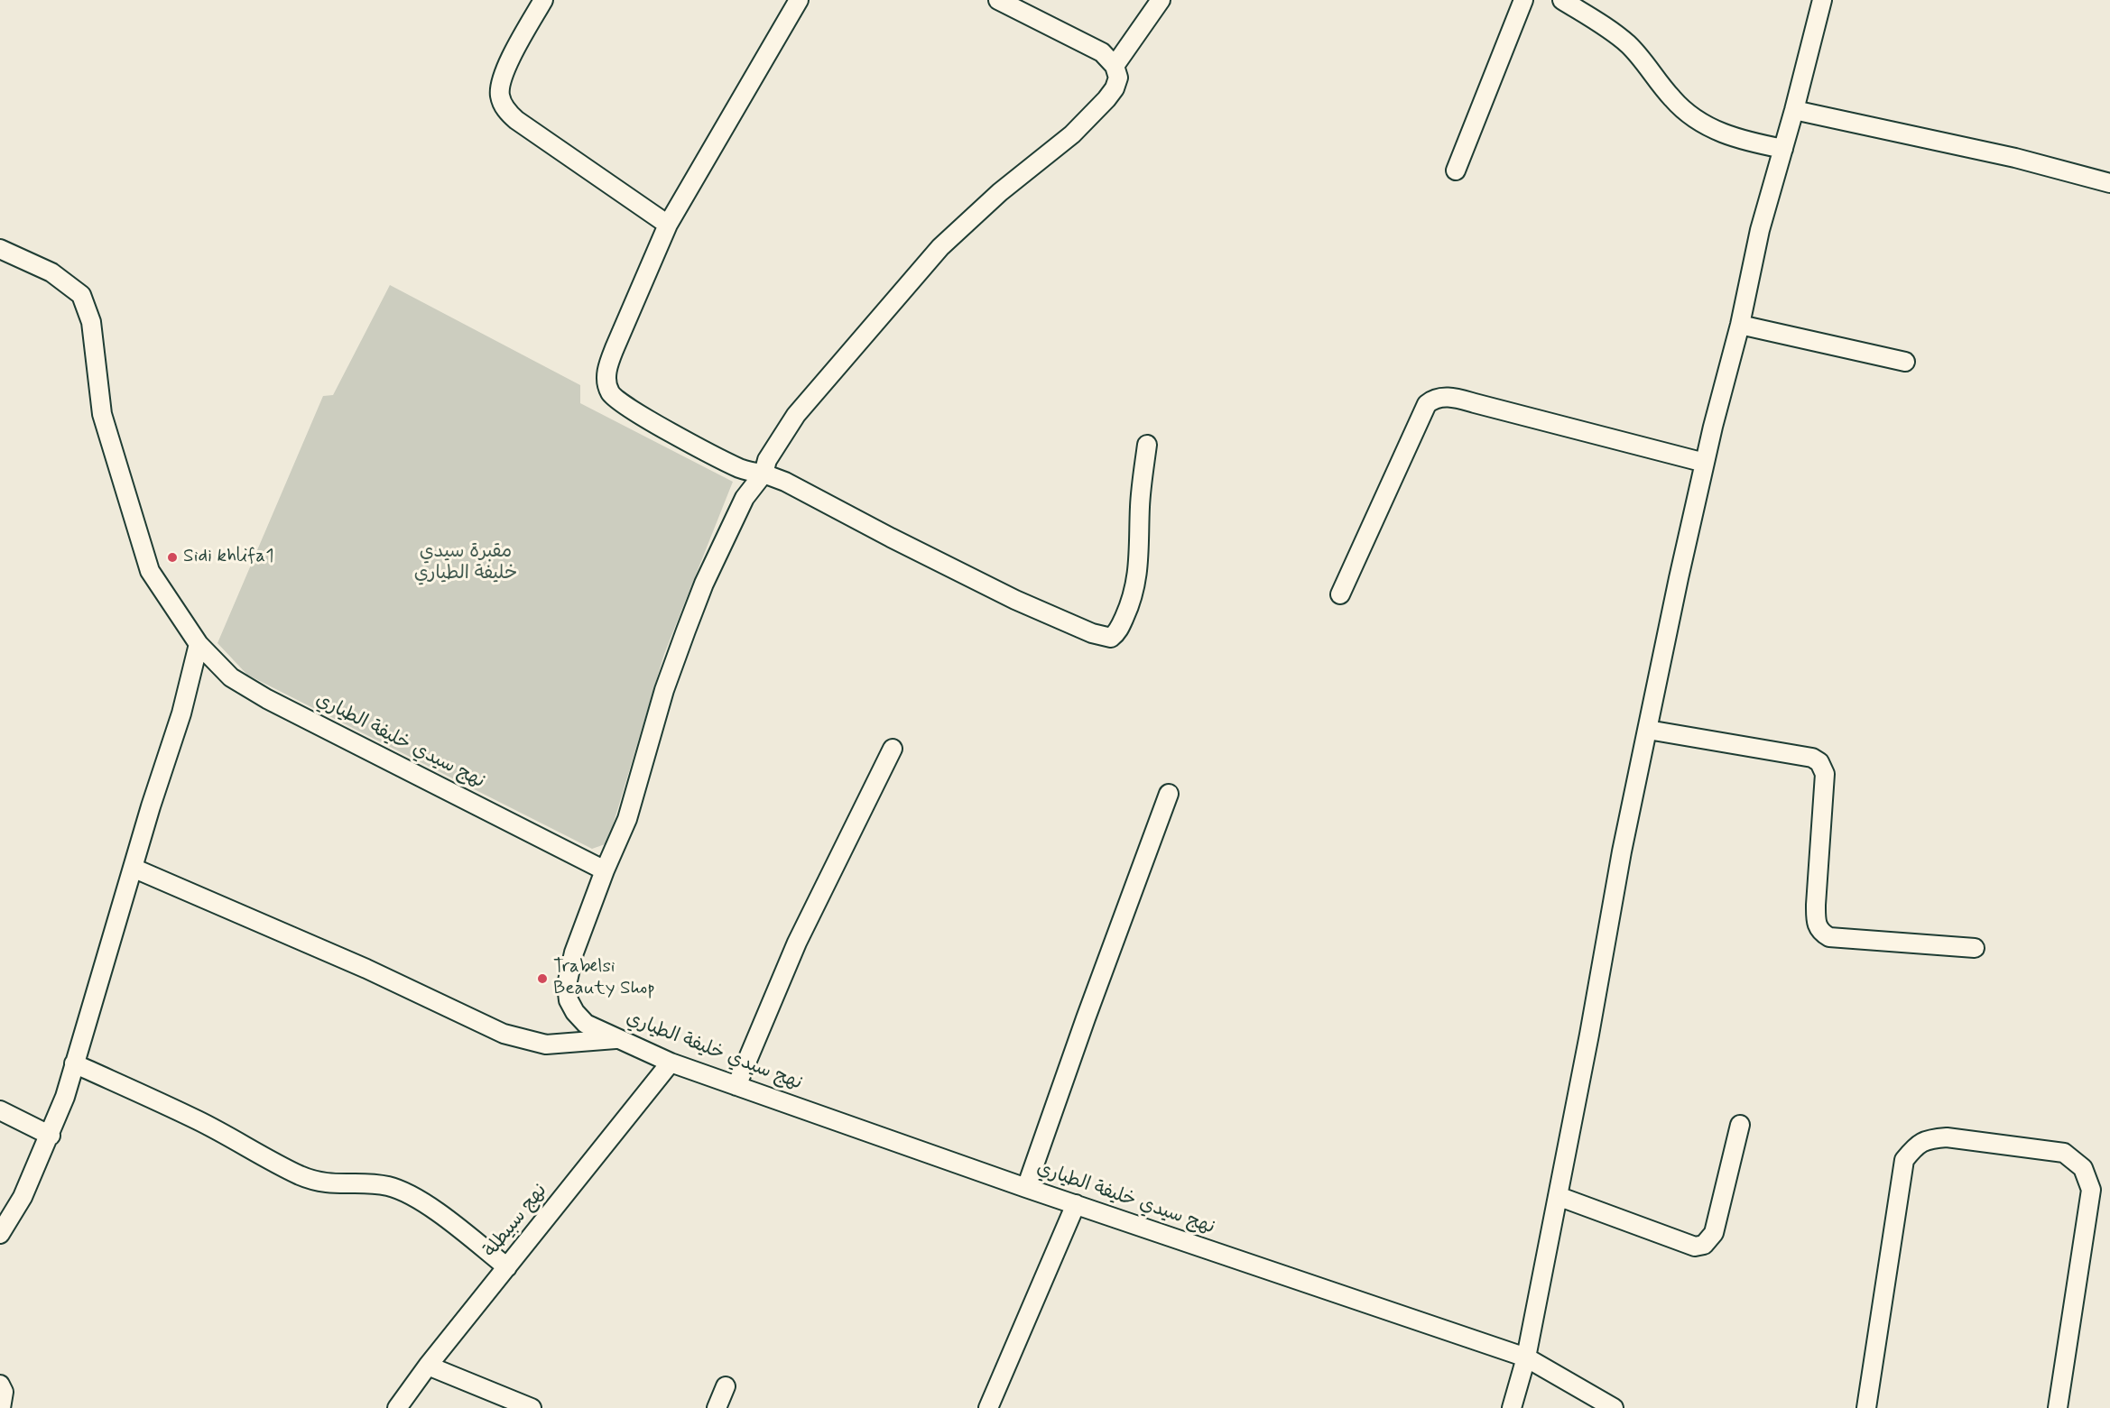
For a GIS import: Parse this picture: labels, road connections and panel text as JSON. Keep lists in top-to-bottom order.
{
  "streets": {
    "street": ["نهج سيدي خليفة الطياري", "نهج سبيطلة"]
  },
  "crossings": [
    ["نهج سيدي خليفة الطياري", "نهج سبيطلة"]
  ],
  "parks": ["مقبرة سيدي خليفة الطياري"],
  "places": ["Sidi khlifa1", "Trabelsi Beauty Shop"]
}
